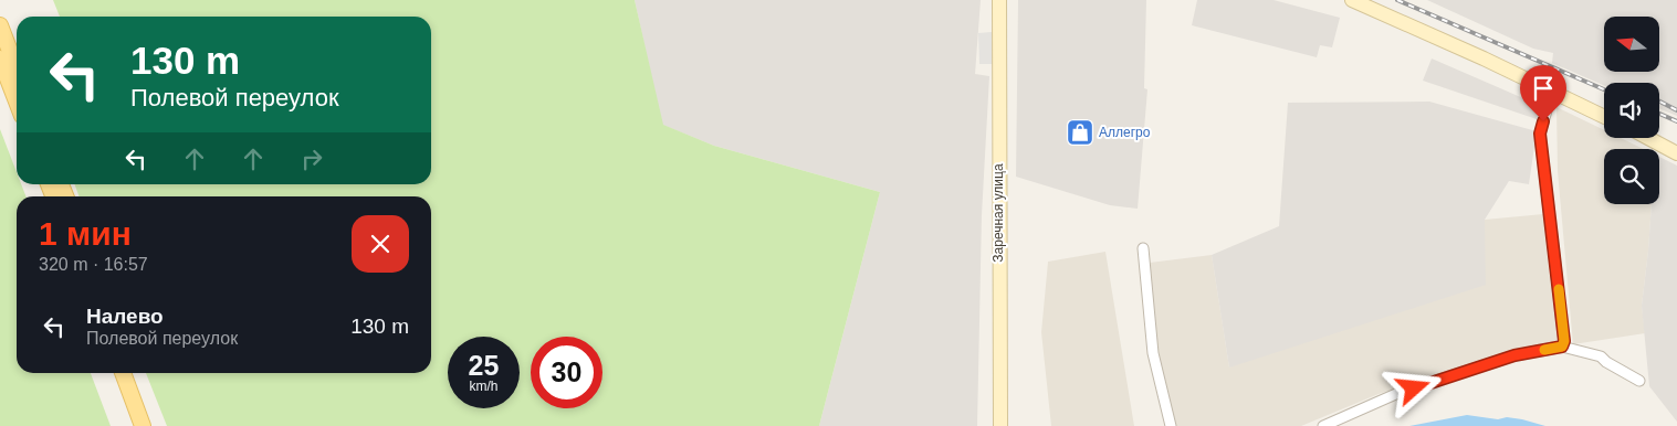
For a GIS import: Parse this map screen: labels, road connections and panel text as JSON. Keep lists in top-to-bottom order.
{
  "streets": {
    "street": ["Заречная улица"]
  },
  "places": {
    "shop": ["Аллегро"]
  },
  "north": "left",
  "page": {
    "turn": ["130 m", "Полевой переулок"],
    "heading": ["1 мин", "320 m · 16:57"],
    "list": [
      {
        "name": "Налево",
        "note": "Полевой переулок",
        "value": "130 m"
      }
    ],
    "speed": "25 km/h",
    "limit": "30"
  }
}
